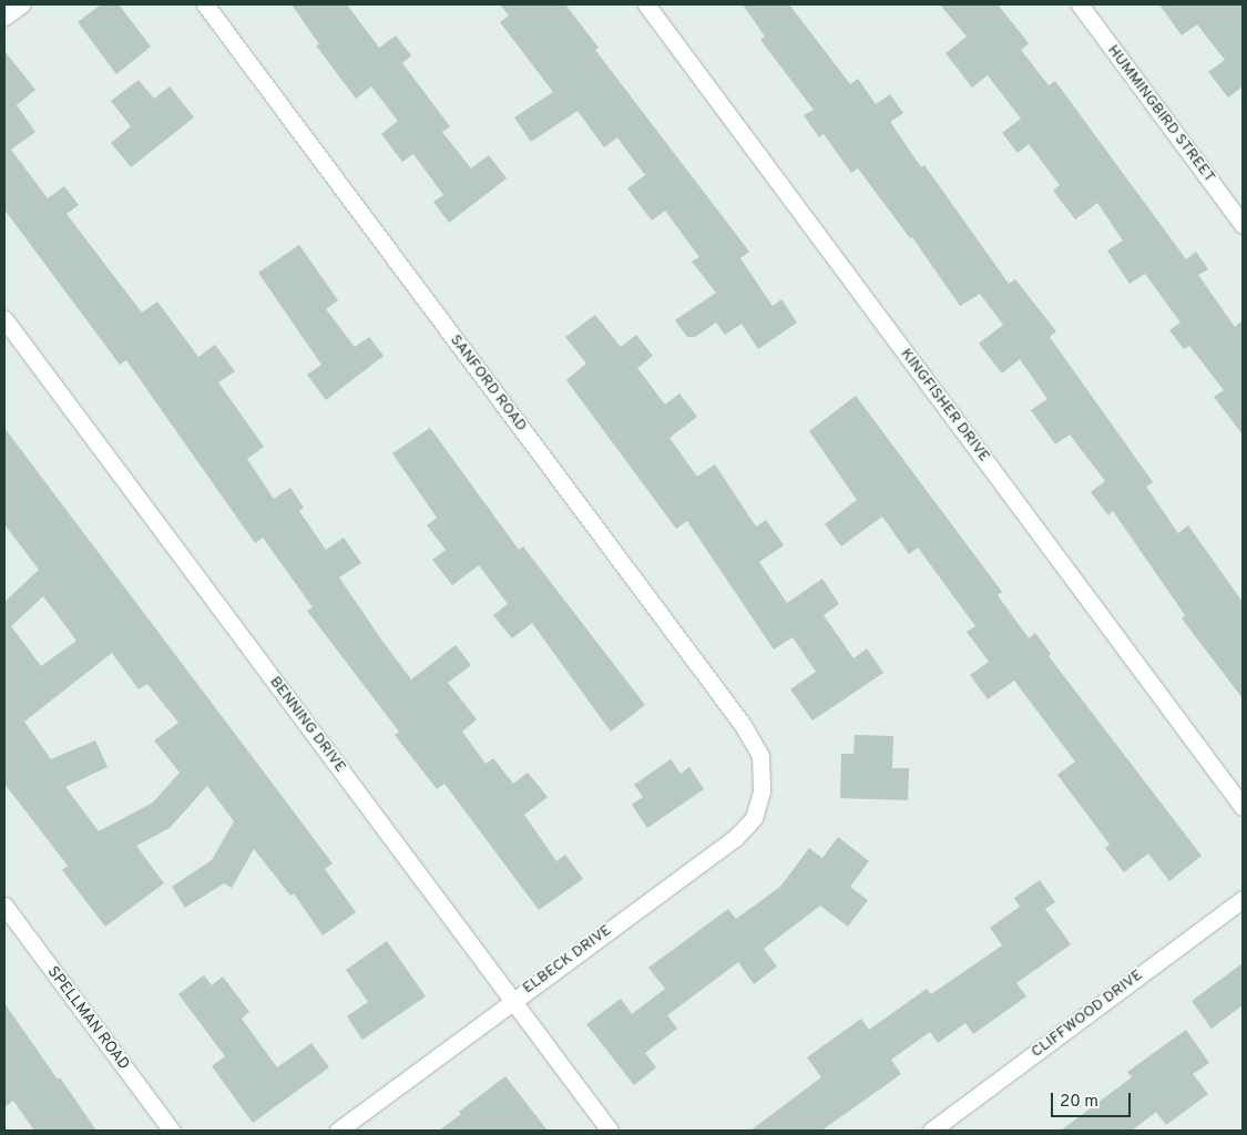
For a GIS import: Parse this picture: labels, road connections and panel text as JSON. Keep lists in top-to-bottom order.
{
  "streets": {
    "street": [
      "HUMMINGBIRD STREET",
      "SANFORD ROAD",
      "KINGFISHER DRIVE",
      "BENNING DRIVE",
      "ELBECK DRIVE",
      "CLIFFWOOD DRIVE",
      "SPELLMAN ROAD"
    ]
  },
  "crossings": [
    ["SANFORD ROAD", "ELBECK DRIVE"],
    ["BENNING DRIVE", "ELBECK DRIVE"]
  ],
  "scale_bar": "20 m"
}
